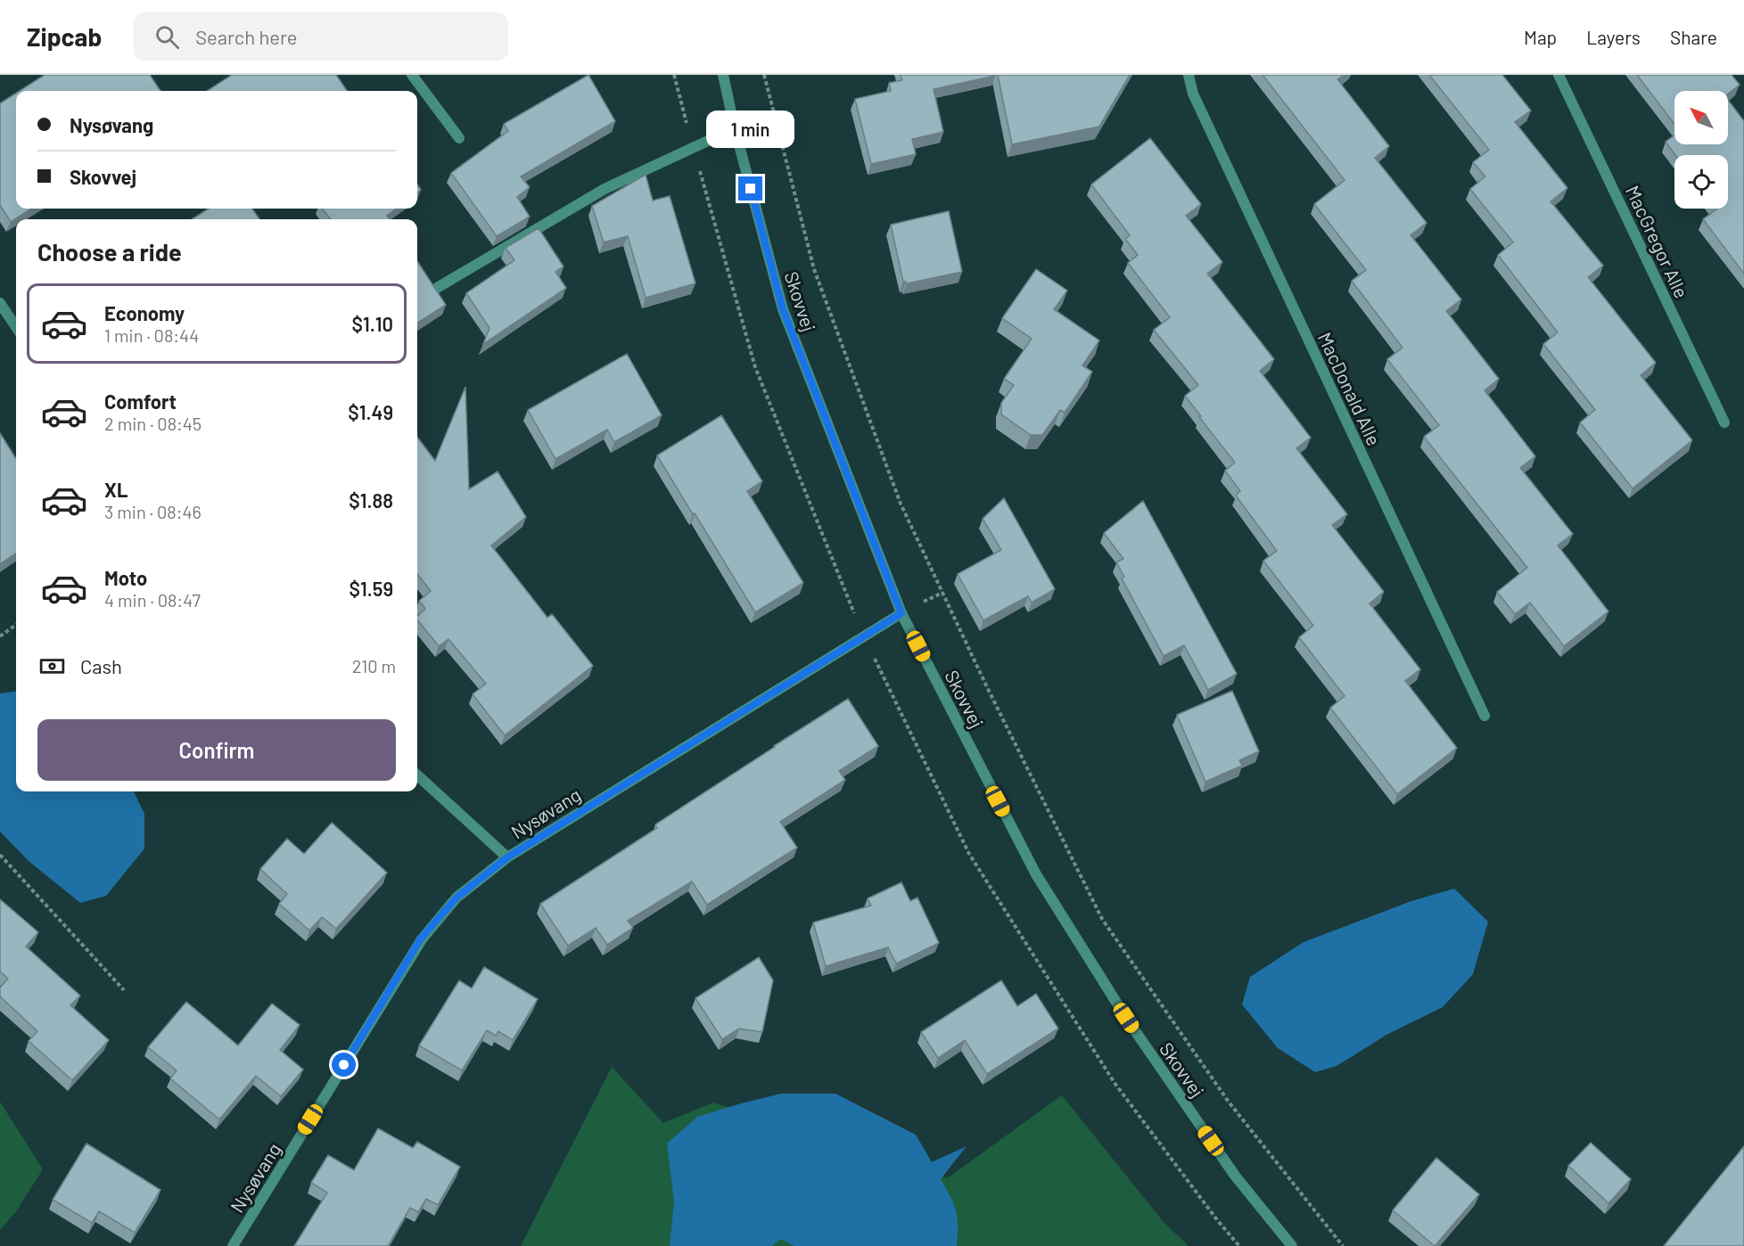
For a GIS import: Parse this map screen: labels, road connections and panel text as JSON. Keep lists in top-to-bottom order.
{
  "streets": {
    "street": [
      "MacGregor Alle",
      "Skovvej",
      "MacDonald Alle",
      "Nysøvang"
    ]
  },
  "crossings": [
    ["Skovvej", "Nysøvang"]
  ],
  "north": "top left",
  "page": {
    "header": "Zipcab",
    "search": "Search here",
    "nav": ["Map", "Layers", "Share"],
    "banner": ["Nysøvang", "Skovvej"],
    "bubble": "1 min",
    "heading": "Choose a ride",
    "list": [
      {
        "name": "Economy",
        "note": "1 min · 08:44",
        "value": "$1.10"
      },
      {
        "name": "Comfort",
        "note": "2 min · 08:45",
        "value": "$1.49"
      },
      {
        "name": "XL",
        "note": "3 min · 08:46",
        "value": "$1.88"
      },
      {
        "name": "Moto",
        "note": "4 min · 08:47",
        "value": "$1.59"
      }
    ],
    "pay": ["Cash", "210 m"],
    "buttons": "Confirm"
  }
}
